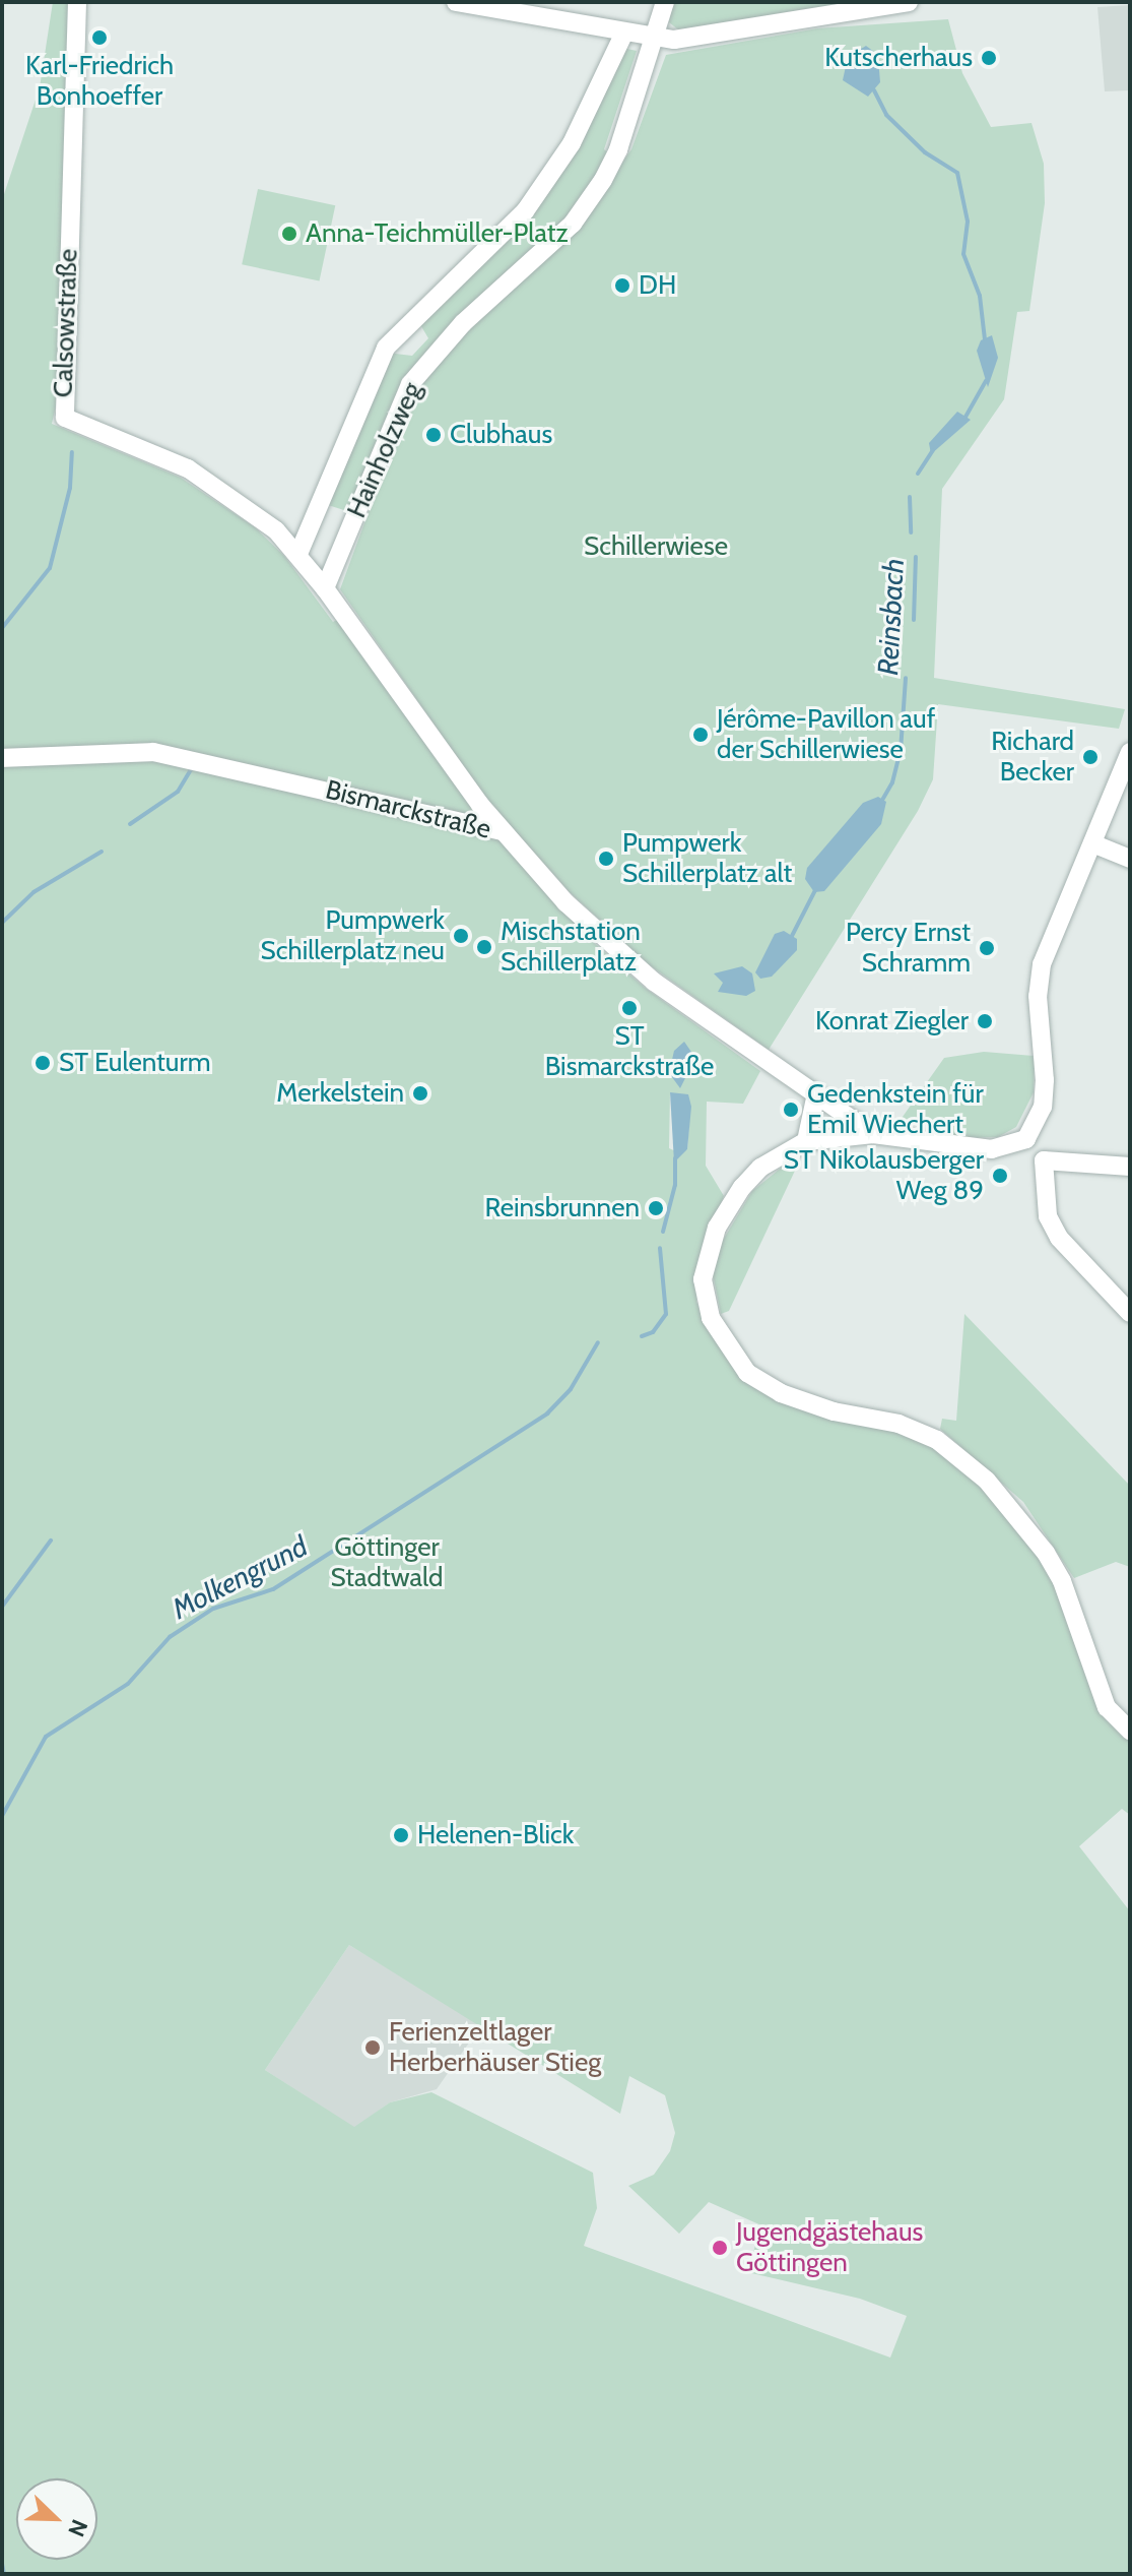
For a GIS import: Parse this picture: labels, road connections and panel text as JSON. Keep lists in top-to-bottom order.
{
  "streets": {
    "street": ["Calsowstraße", "Hainholzweg", "Bismarckstraße"]
  },
  "crossings": [
    ["Calsowstraße", "Hainholzweg"],
    ["Calsowstraße", "Bismarckstraße"]
  ],
  "water": ["Reinsbach", "Molkengrund"],
  "parks": ["Schillerwiese", "Göttinger Stadtwald"],
  "places": [
    "Karl-Friedrich Bonhoeffer",
    "Kutscherhaus",
    "Anna-Teichmüller-Platz",
    "DH",
    "Clubhaus",
    "Jérôme-Pavillon auf der Schillerwiese",
    "Richard Becker",
    "Pumpwerk Schillerplatz alt",
    "Pumpwerk Schillerplatz neu",
    "Mischstation Schillerplatz",
    "Percy Ernst Schramm",
    "ST Bismarckstraße",
    "Konrat Ziegler",
    "ST Eulenturm",
    "Merkelstein",
    "Gedenkstein für Emil Wiechert",
    "ST Nikolausberger Weg 89",
    "Reinsbrunnen",
    "Helenen-Blick",
    "Ferienzeltlager Herberhäuser Stieg",
    "Jugendgästehaus Göttingen"
  ],
  "north": "bottom right"
}
